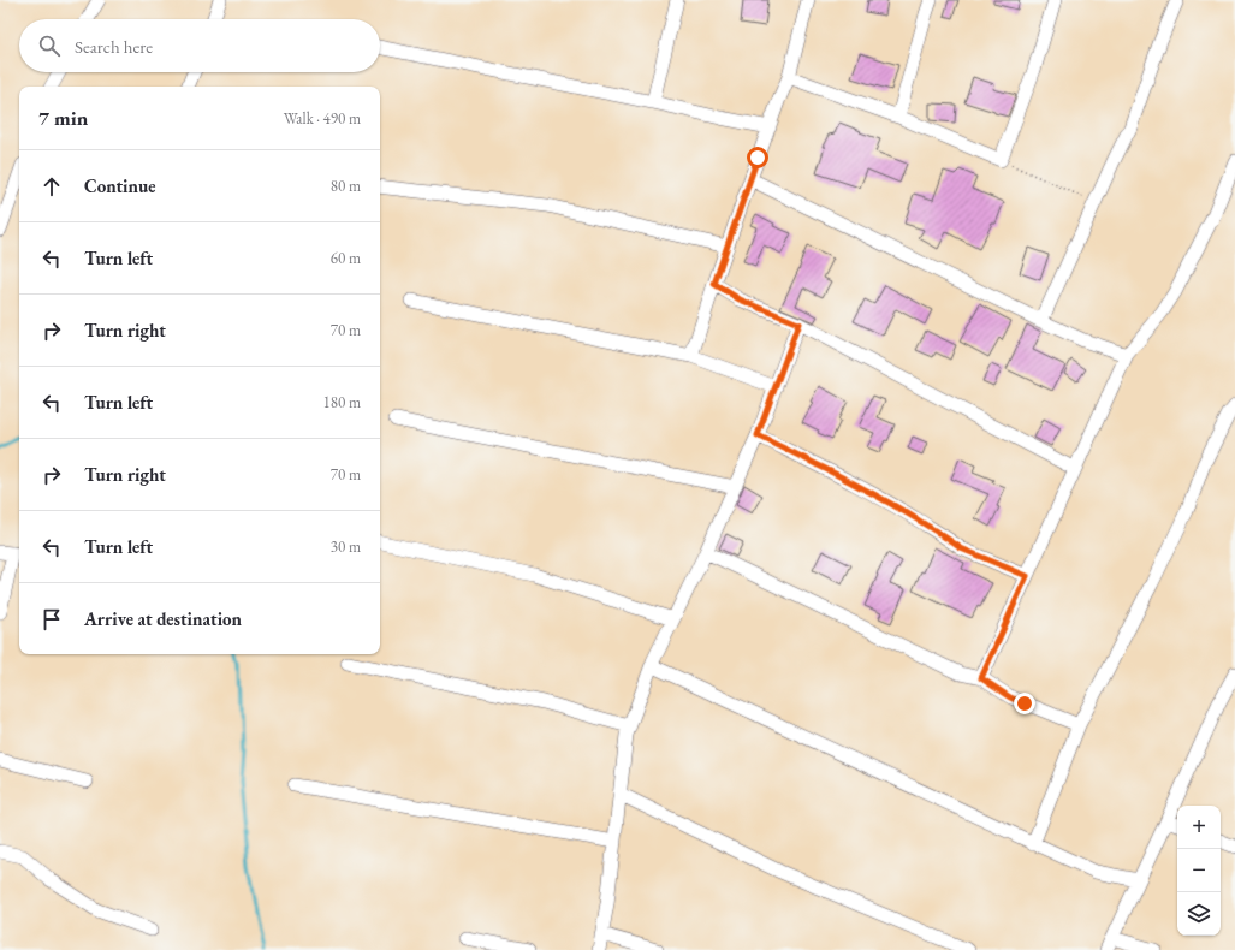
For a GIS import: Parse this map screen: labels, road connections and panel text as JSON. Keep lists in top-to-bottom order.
{
  "page": {
    "search": "Search here",
    "heading": ["7 min", "Walk · 490 m"],
    "list": [
      ["Continue", "80 m"],
      ["Turn left", "60 m"],
      ["Turn right", "70 m"],
      ["Turn left", "180 m"],
      ["Turn right", "70 m"],
      ["Turn left", "30 m"],
      "Arrive at destination"
    ],
    "map_buttons": ["+", "−"]
  }
}
